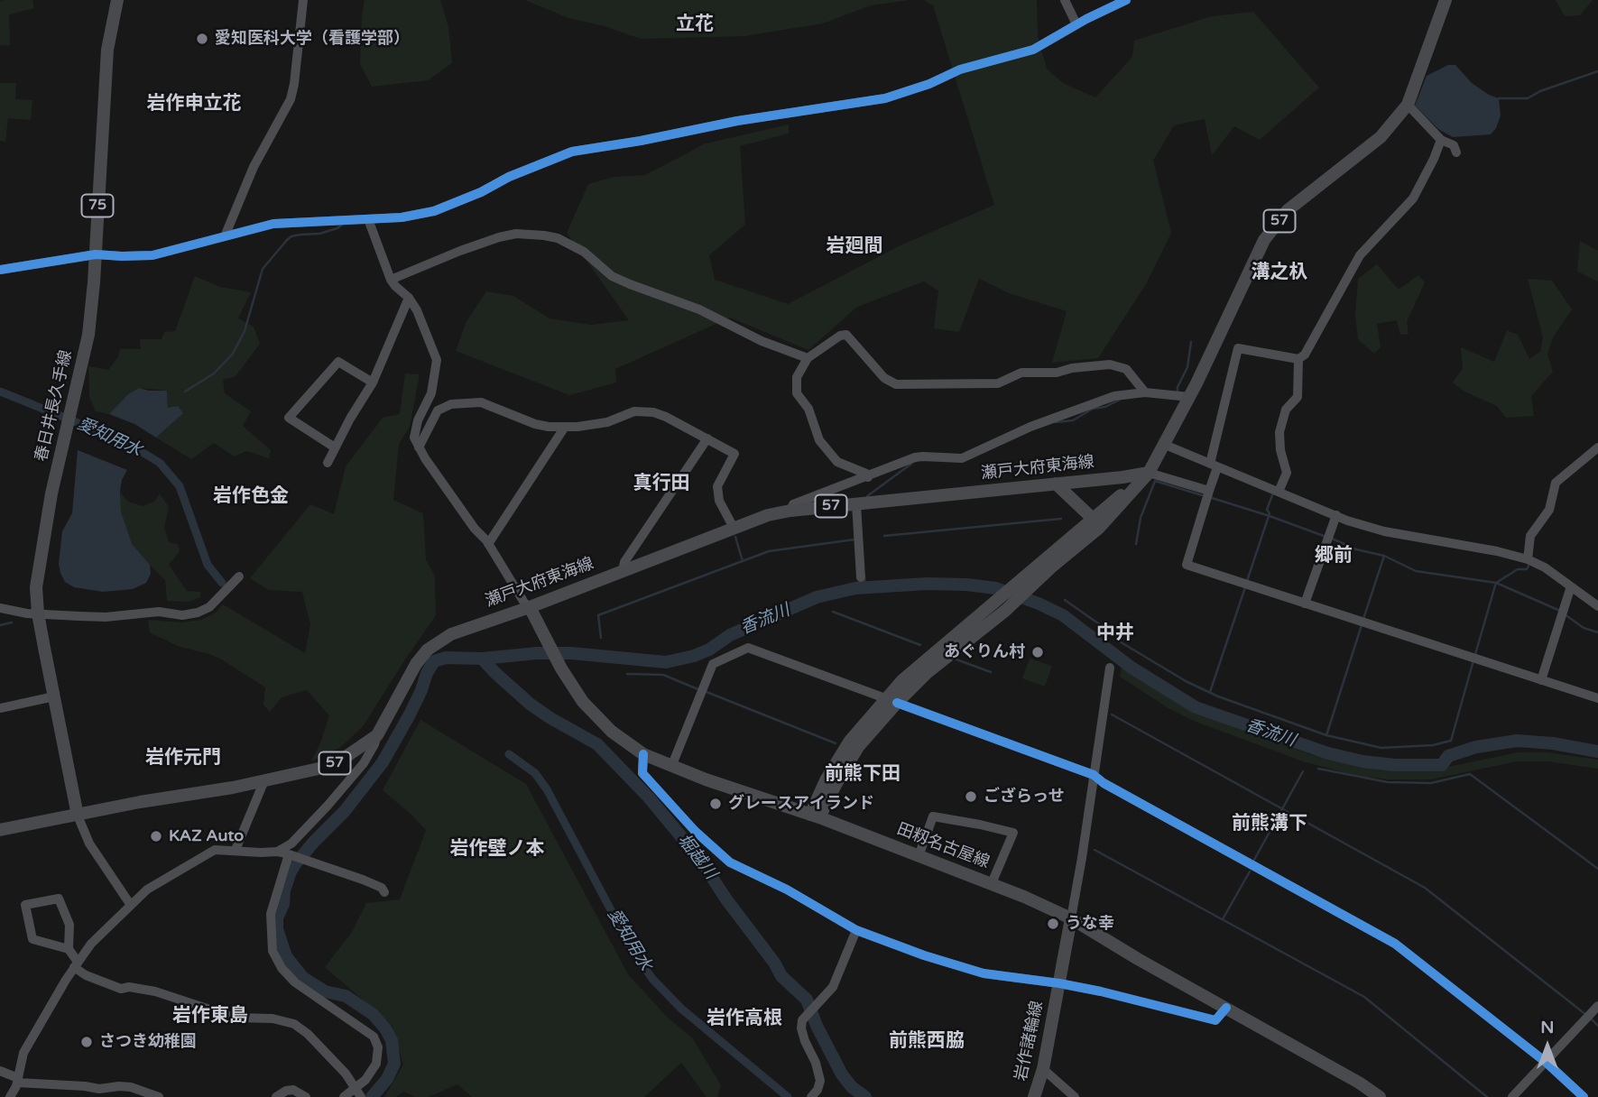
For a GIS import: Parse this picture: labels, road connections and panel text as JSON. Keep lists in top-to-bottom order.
{
  "streets": {
    "main road": [
      "75",
      "57",
      "春日井長久手線",
      "瀬戸大府東海線",
      "田籾名古屋線",
      "岩作諸輪線"
    ]
  },
  "crossings": [
    ["57", "瀬戸大府東海線"],
    ["57", "田籾名古屋線"],
    ["春日井長久手線", "瀬戸大府東海線"],
    ["瀬戸大府東海線", "田籾名古屋線"],
    ["田籾名古屋線", "岩作諸輪線"]
  ],
  "districts": [
    "立花",
    "岩作申立花",
    "岩廻間",
    "溝之杁",
    "真行田",
    "岩作色金",
    "郷前",
    "中井",
    "岩作元門",
    "前熊下田",
    "前熊溝下",
    "岩作壁ノ本",
    "岩作東島",
    "岩作高根",
    "前熊西脇"
  ],
  "water": ["愛知用水", "香流川", "堀越川"],
  "places": [
    "愛知医科大学（看護学部）",
    "あぐりん村",
    "ござらっせ",
    "グレースアイランド",
    "KAZ Auto",
    "うな幸",
    "さつき幼稚園"
  ],
  "north": "top"
}
